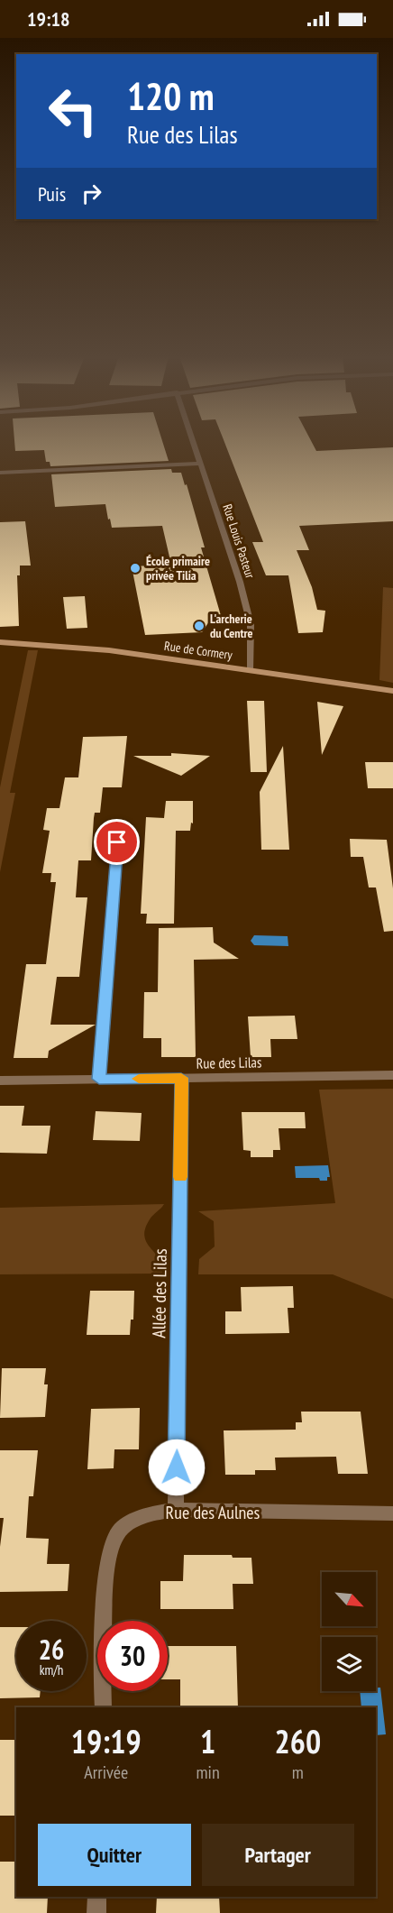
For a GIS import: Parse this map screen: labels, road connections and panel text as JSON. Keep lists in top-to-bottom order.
{
  "streets": {
    "main road": ["Rue de Cormery"],
    "street": [
      "Rue Louis Pasteur",
      "Rue des Lilas",
      "Allée des Lilas",
      "Rue des Aulnes"
    ]
  },
  "crossings": [
    ["Rue Louis Pasteur", "Rue de Cormery"],
    ["Rue des Lilas", "Allée des Lilas"],
    ["Allée des Lilas", "Rue des Aulnes"]
  ],
  "places": ["École primaire privée Tilia", "L'archerie du Centre"],
  "north": "bottom right",
  "page": {
    "status": "19:18",
    "turn": ["120 m", "Rue des Lilas"],
    "then": "Puis",
    "speed": "26 km/h",
    "limit": "30",
    "eta": [
      "19:19",
      "Arrivée",
      "1",
      "min",
      "260",
      "m"
    ],
    "buttons": ["Quitter", "Partager"]
  }
}
